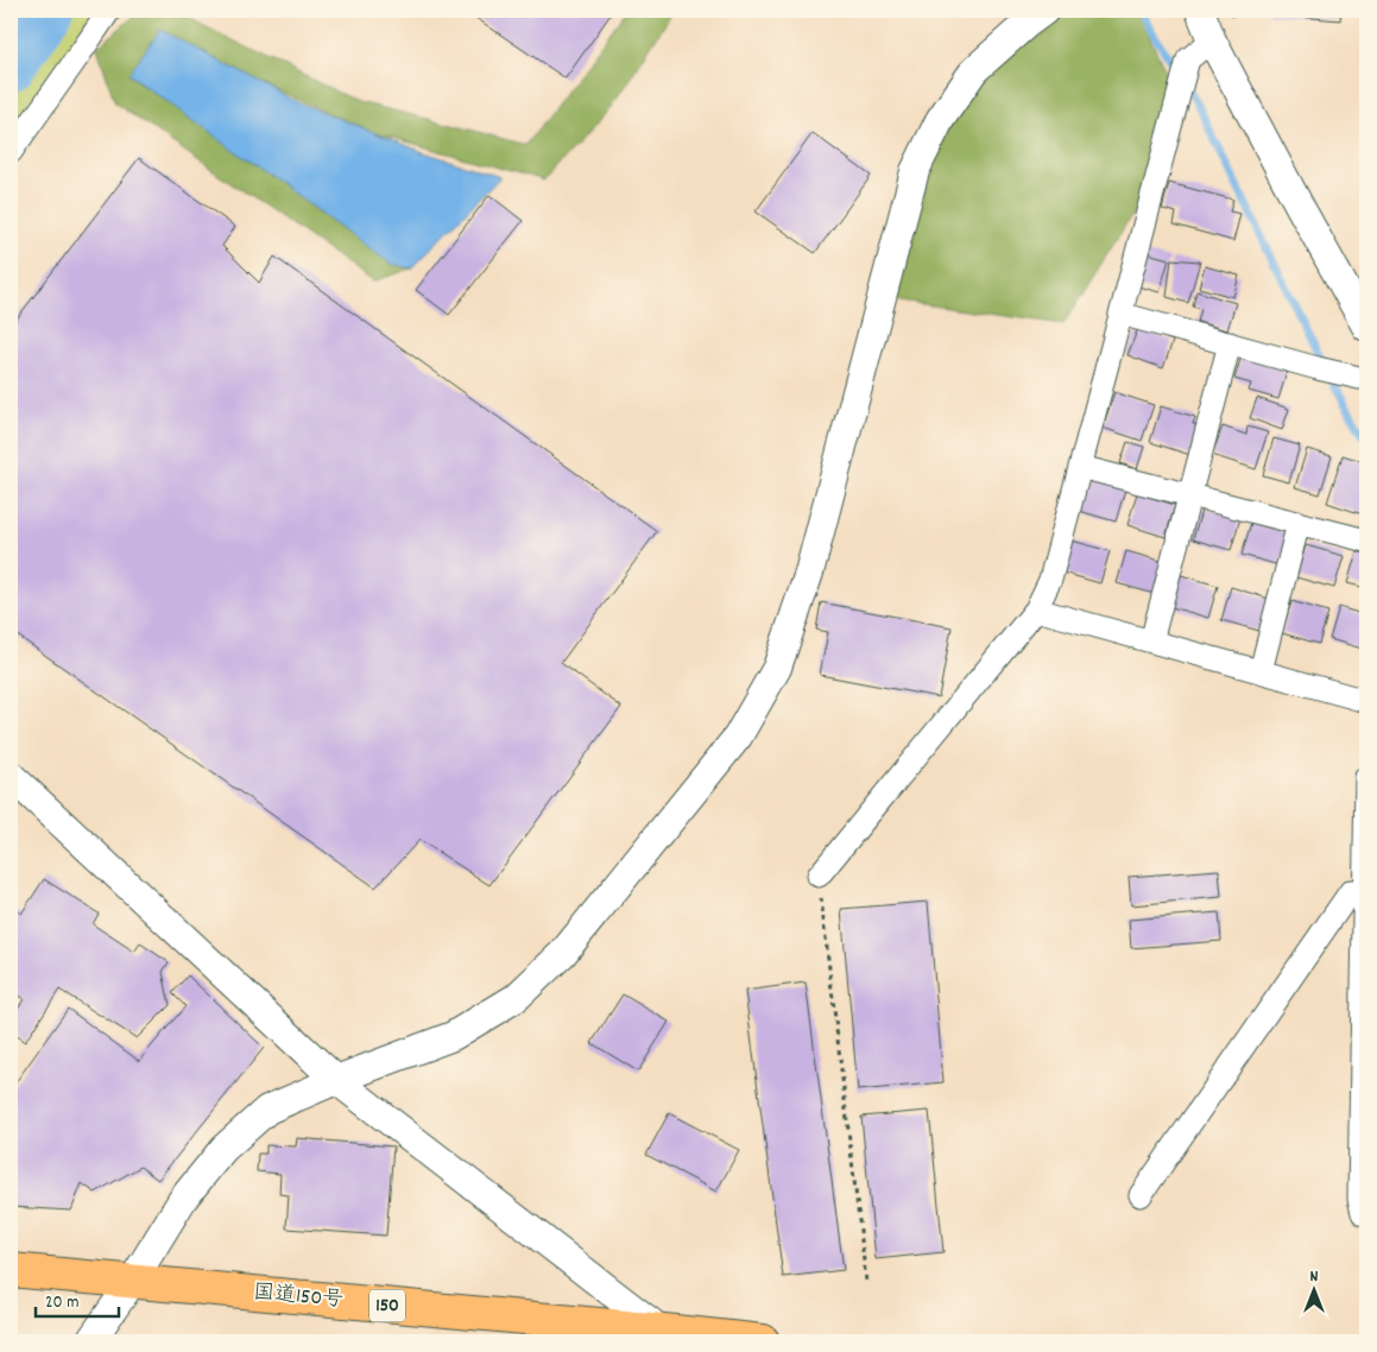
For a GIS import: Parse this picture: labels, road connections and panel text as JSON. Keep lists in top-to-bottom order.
{
  "streets": {
    "highway": ["国道150号", "150"]
  },
  "scale_bar": "20 m",
  "north": "top"
}
